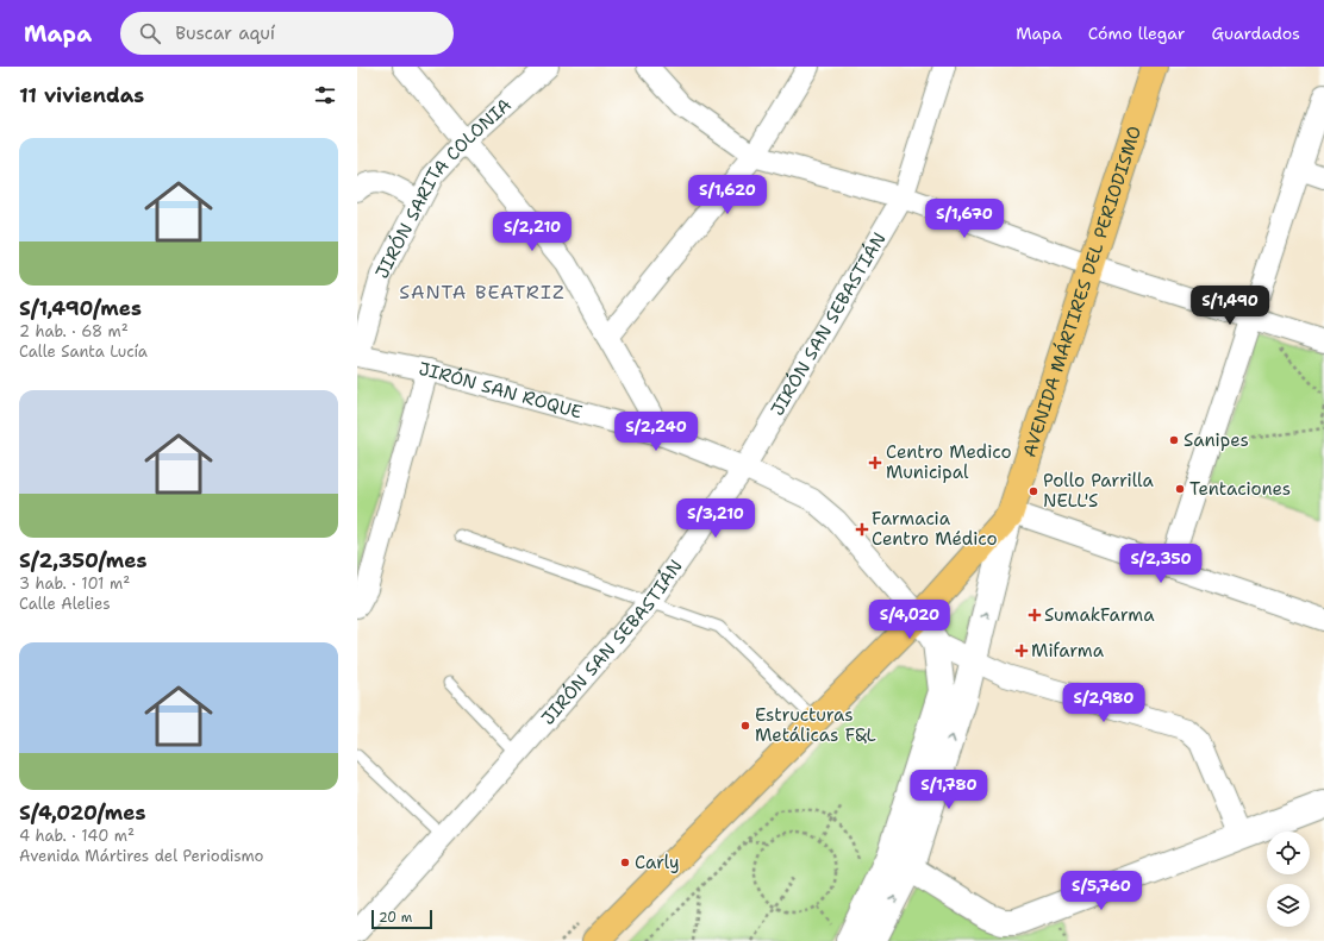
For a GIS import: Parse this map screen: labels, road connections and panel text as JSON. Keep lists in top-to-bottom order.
{
  "streets": {
    "main road": ["AVENIDA MÁRTIRES DEL PERIODISMO"],
    "street": ["JIRÓN SARITA COLONIA", "JIRÓN SAN SEBASTIÁN", "JIRÓN SAN ROQUE"]
  },
  "crossings": [
    ["JIRÓN SARITA COLONIA", "JIRÓN SAN ROQUE"],
    ["AVENIDA MÁRTIRES DEL PERIODISMO", "JIRÓN SAN ROQUE"],
    ["JIRÓN SAN SEBASTIÁN", "JIRÓN SAN ROQUE"]
  ],
  "districts": ["SANTA BEATRIZ"],
  "places": {
    "other": [
      "Sanipes",
      "Tentaciones",
      "Pollo Parrilla NELL'S",
      "Estructuras Metálicas F&L",
      "Carly"
    ],
    "health": [
      "Centro Medico Municipal",
      "Farmacia Centro Médico",
      "SumakFarma",
      "Mifarma"
    ]
  },
  "scale_bar": "20 m",
  "page": {
    "header": "Mapa",
    "search": "Buscar aquí",
    "nav": ["Mapa", "Cómo llegar", "Guardados"],
    "heading": "11 viviendas",
    "list": [
      {
        "name": "S/1,490/mes",
        "note": "2 hab. · 68 m² · Calle Santa Lucía"
      },
      {
        "name": "S/2,350/mes",
        "note": "3 hab. · 101 m² · Calle Alelies"
      },
      {
        "name": "S/4,020/mes",
        "note": "4 hab. · 140 m² · Avenida Mártires del Periodismo"
      }
    ],
    "price": [
      "S/1,620",
      "S/1,670",
      "S/2,210",
      "S/1,490",
      "S/2,240",
      "S/3,210",
      "S/2,350",
      "S/4,020",
      "S/2,980",
      "S/1,780",
      "S/5,760"
    ],
    "scale": "20 m"
  }
}
